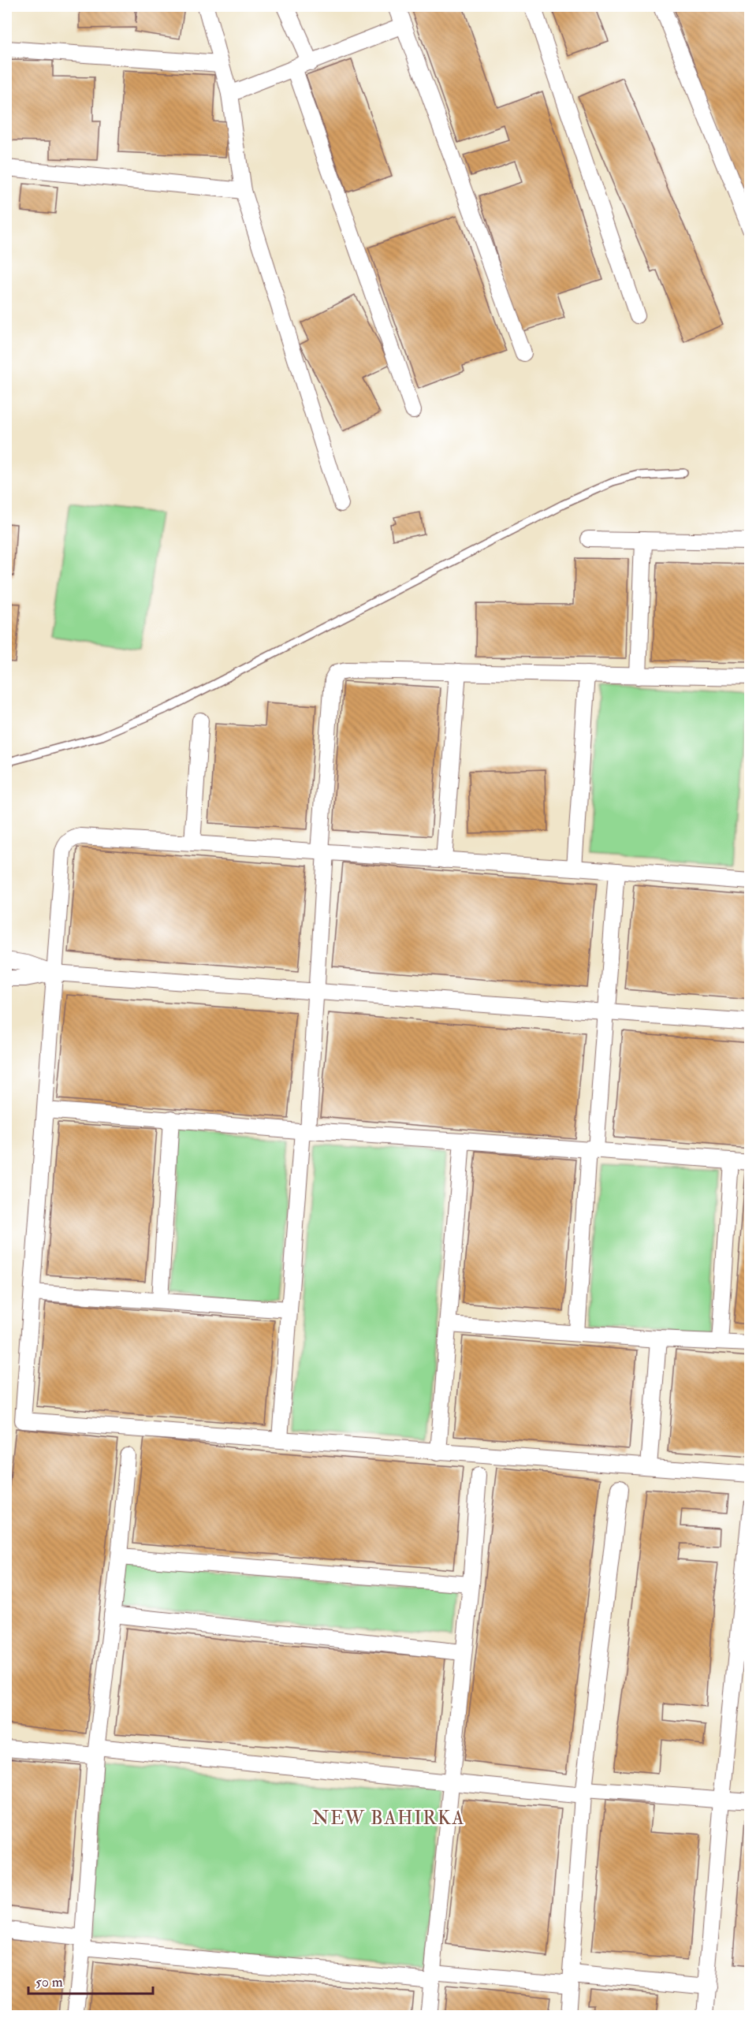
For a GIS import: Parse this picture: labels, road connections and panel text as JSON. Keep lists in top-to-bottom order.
{
  "districts": ["NEW BAHIRKA"],
  "scale_bar": "50 m"
}
